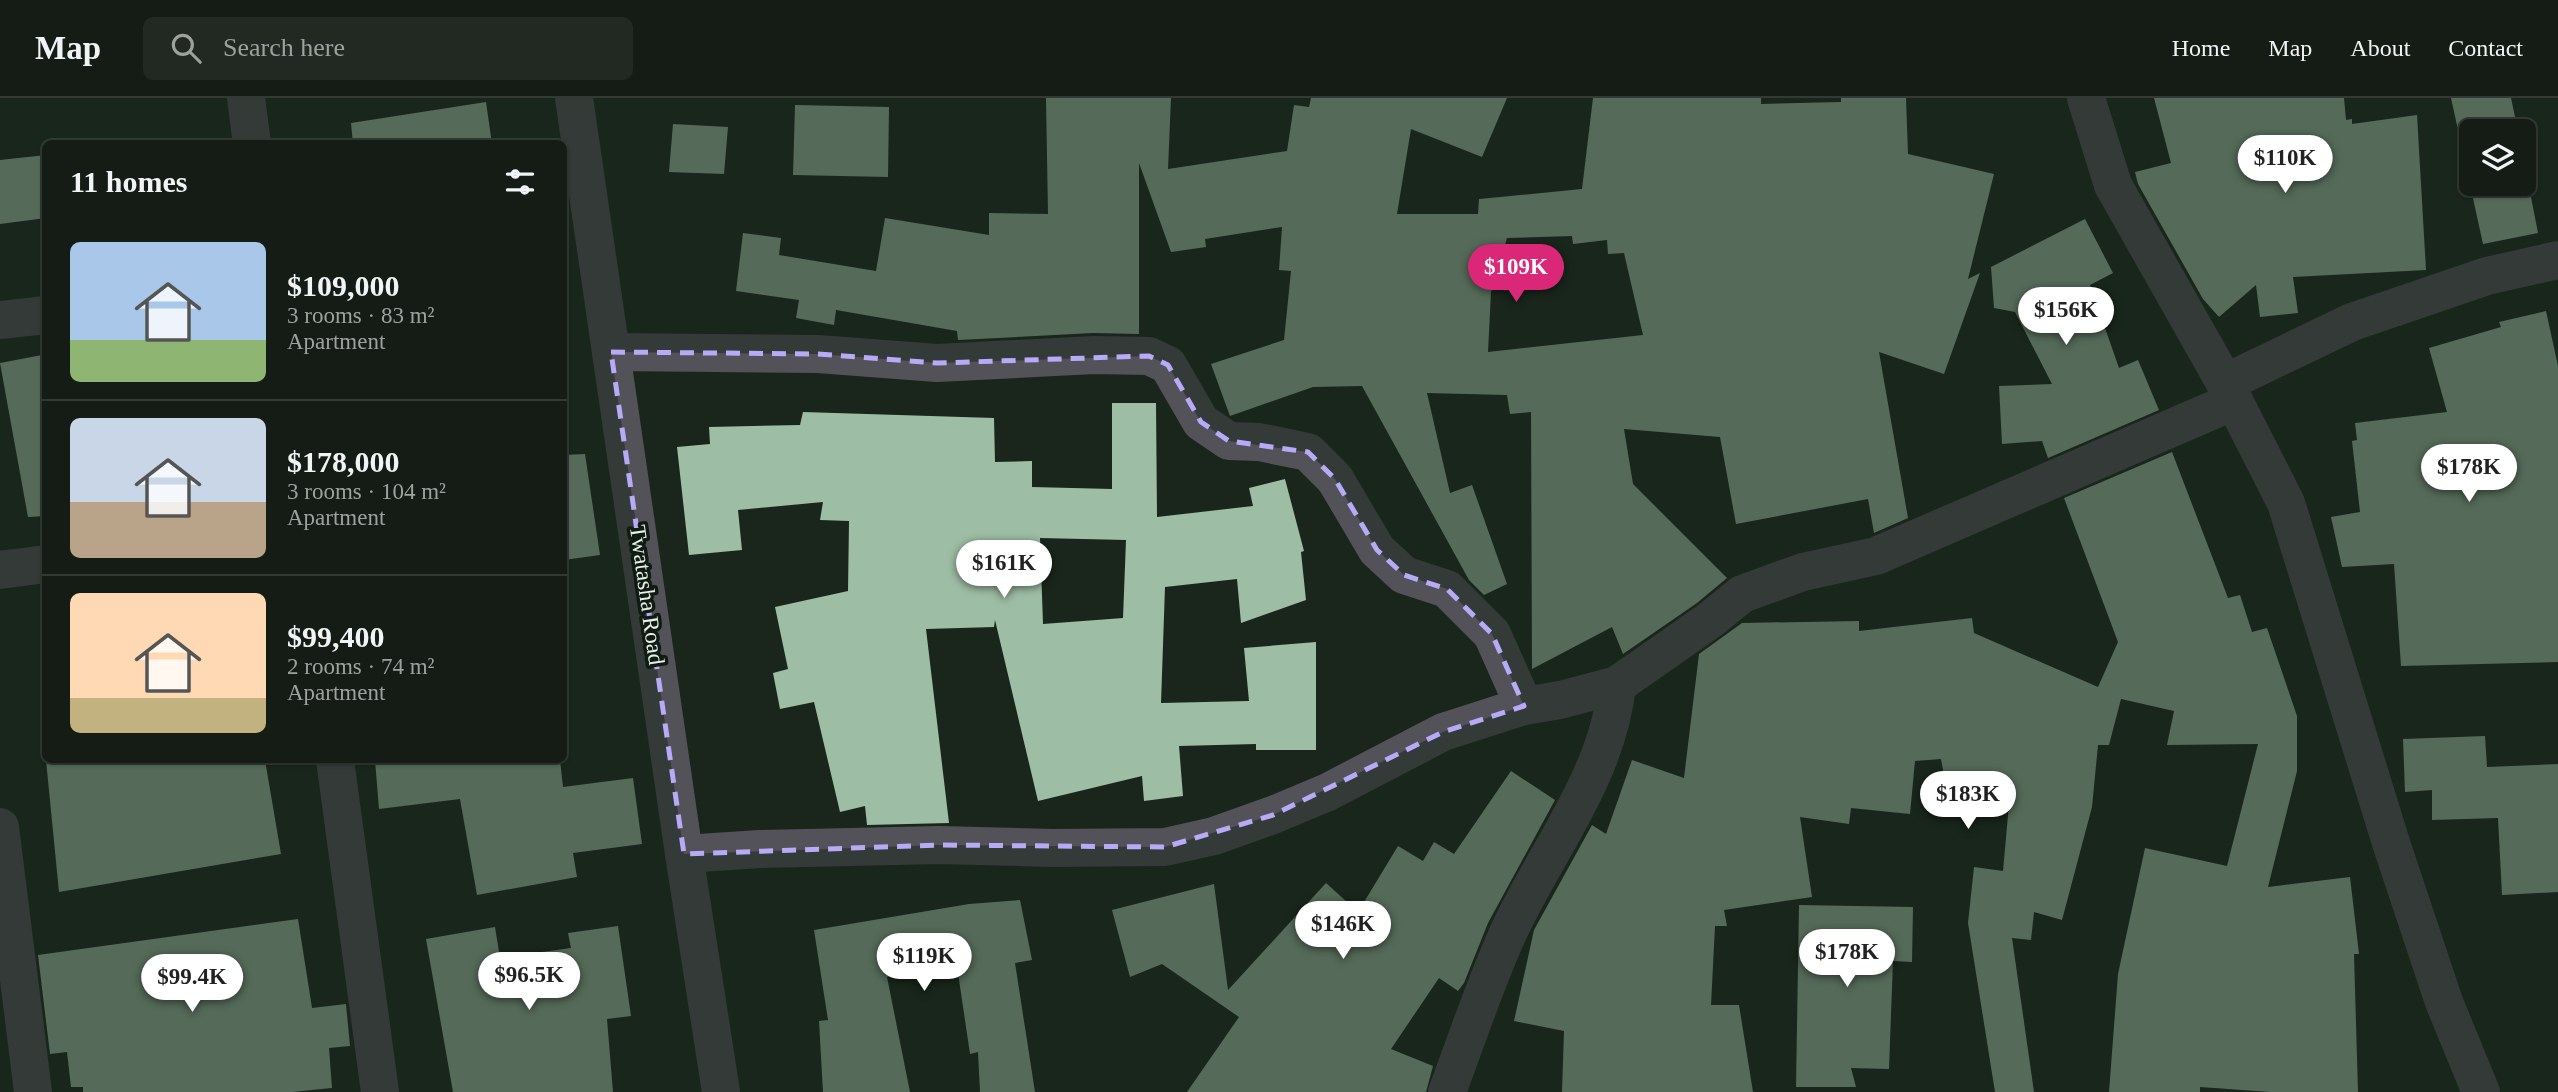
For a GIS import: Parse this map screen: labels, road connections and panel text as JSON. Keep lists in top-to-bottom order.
{
  "streets": {
    "street": ["Twatasha Road"]
  },
  "page": {
    "header": "Map",
    "search": "Search here",
    "nav": [
      "Home",
      "Map",
      "About",
      "Contact"
    ],
    "price": [
      "$110K",
      "$109K",
      "$156K",
      "$178K",
      "$161K",
      "$183K",
      "$146K",
      "$178K",
      "$119K",
      "$96.5K",
      "$99.4K"
    ],
    "heading": "11 homes",
    "list": [
      {
        "name": "$109,000",
        "note": "3 rooms · 83 m² · Apartment"
      },
      {
        "name": "$178,000",
        "note": "3 rooms · 104 m² · Apartment"
      },
      {
        "name": "$99,400",
        "note": "2 rooms · 74 m² · Apartment"
      }
    ]
  }
}
